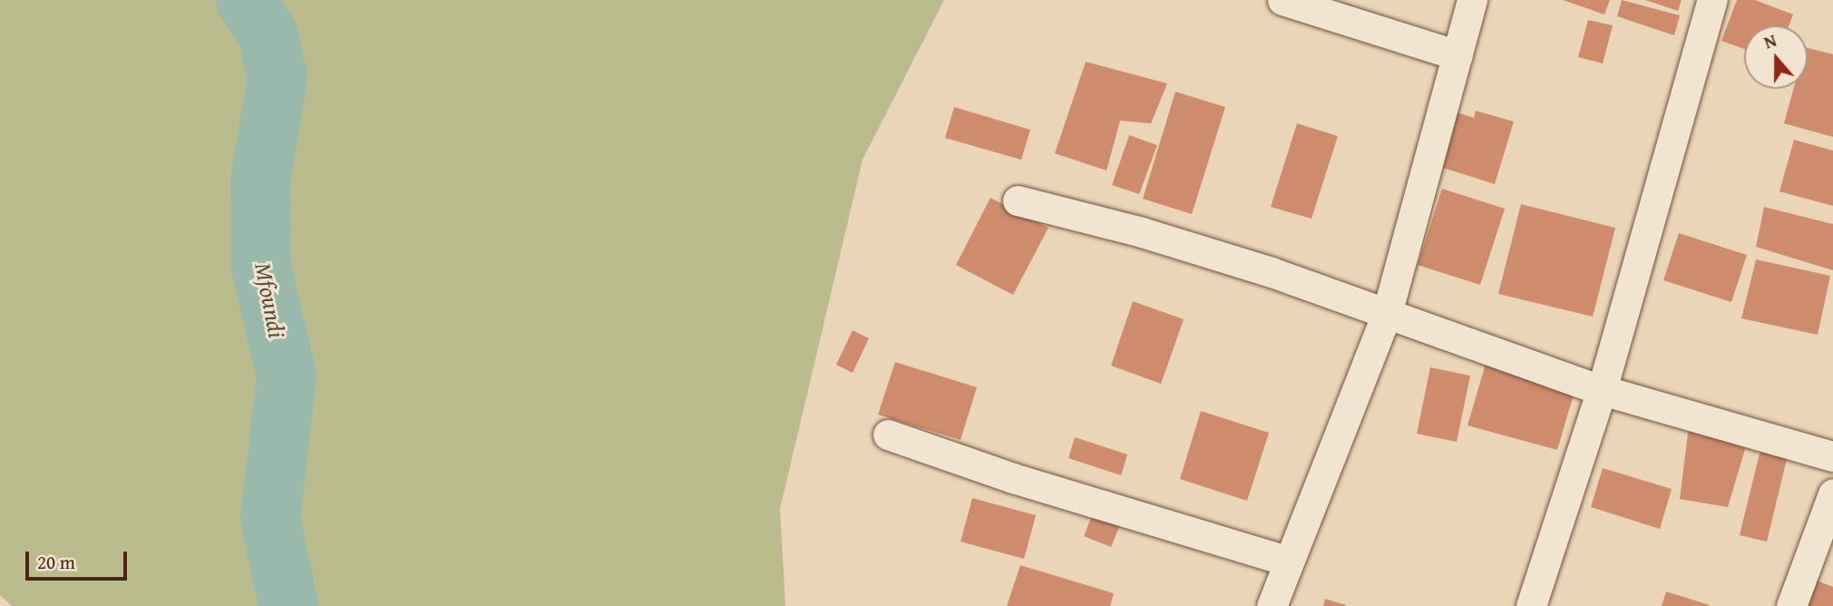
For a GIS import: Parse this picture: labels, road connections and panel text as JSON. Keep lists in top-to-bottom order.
{
  "water": ["Mfoundi"],
  "scale_bar": "20 m",
  "north": "top"
}
